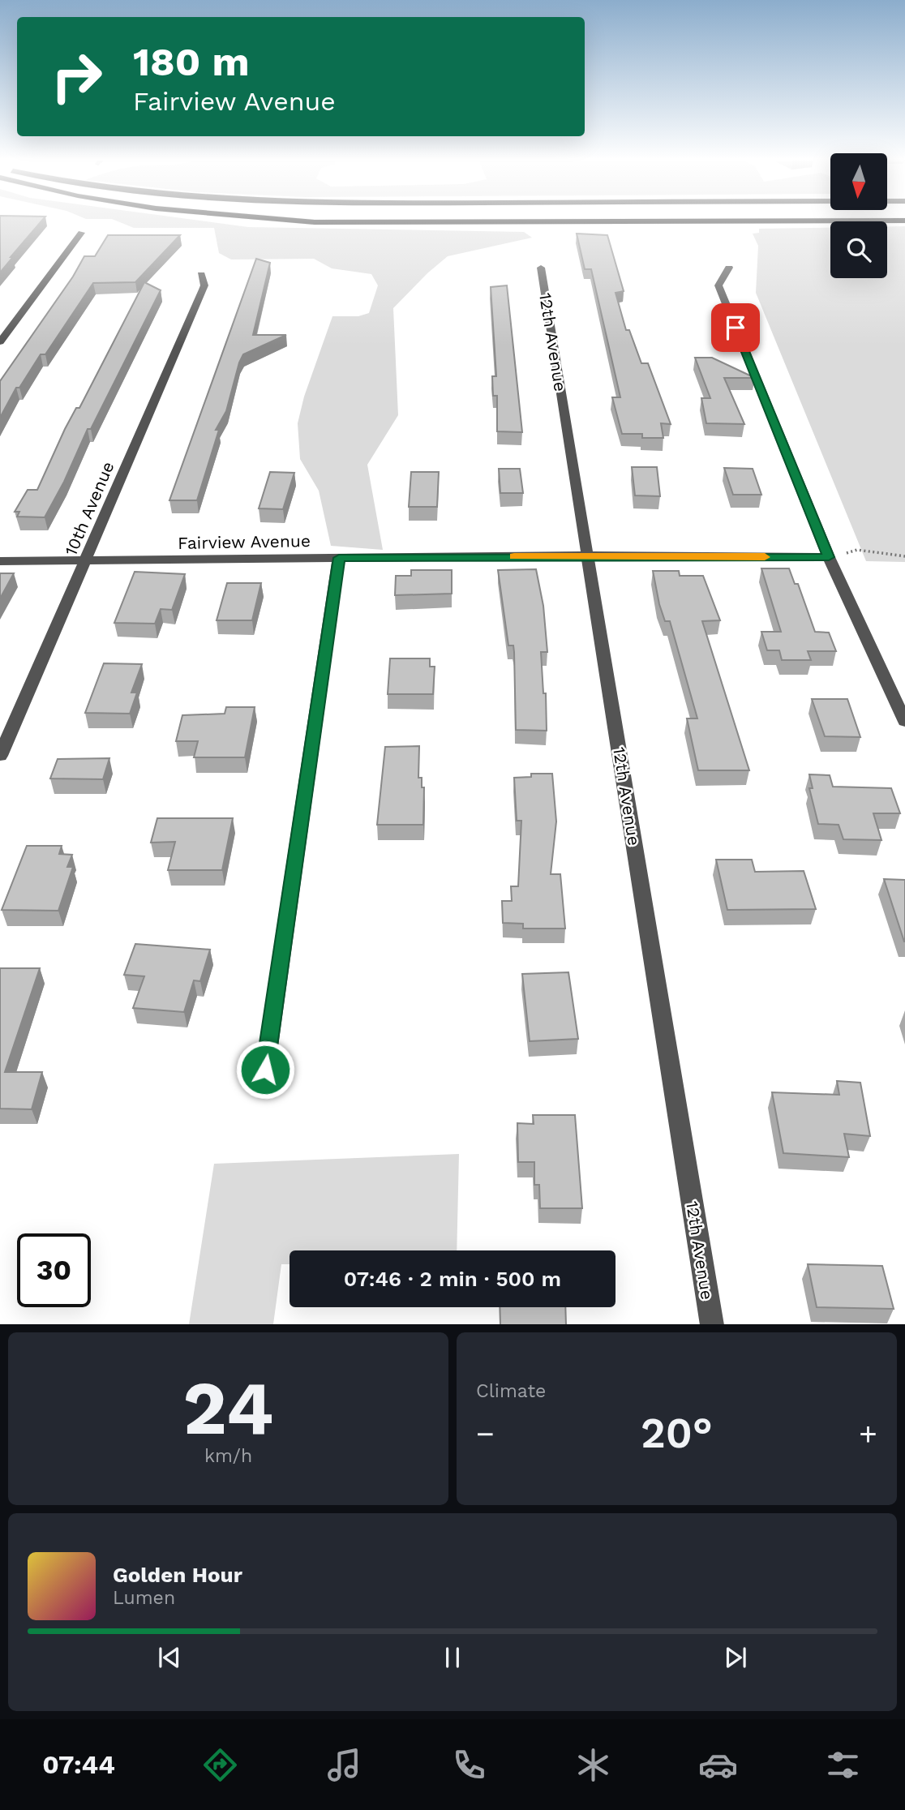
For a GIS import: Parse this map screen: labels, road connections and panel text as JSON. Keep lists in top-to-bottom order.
{
  "streets": {
    "street": ["12th Avenue", "10th Avenue", "Fairview Avenue"]
  },
  "crossings": [
    ["12th Avenue", "Fairview Avenue"],
    ["10th Avenue", "Fairview Avenue"]
  ],
  "north": "bottom",
  "page": {
    "turn": ["180 m", "Fairview Avenue"],
    "limit": "30",
    "trip": "07:46 · 2 min · 500 m",
    "tile": [
      ["24", "km/h"],
      "Climate"
    ],
    "heat": ["−", "20°", "+"],
    "song": ["Golden Hour", "Lumen"],
    "tabs": "07:44"
  }
}
